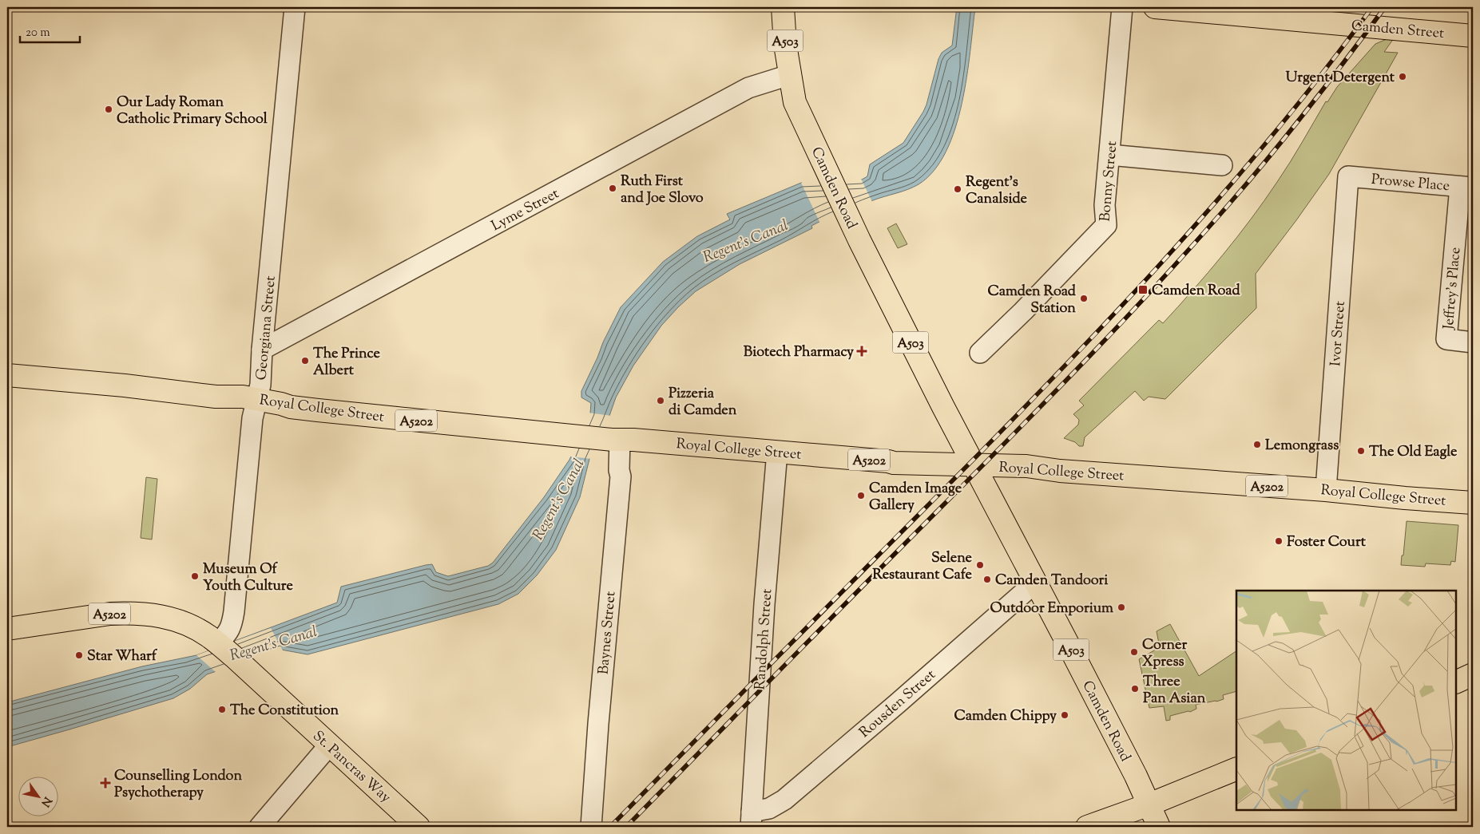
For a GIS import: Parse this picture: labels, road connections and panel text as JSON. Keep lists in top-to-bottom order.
{
  "streets": {
    "main road": [
      "Camden Street",
      "A503",
      "Camden Road",
      "Royal College Street",
      "A5202",
      "St. Pancras Way"
    ],
    "street": [
      "Bonny Street",
      "Prowse Place",
      "Lyme Street",
      "Jeffrey's Place",
      "Georgiana Street",
      "Ivor Street",
      "Baynes Street",
      "Randolph Street",
      "Rousden Street"
    ]
  },
  "crossings": [
    ["Prowse Place", "Jeffrey's Place"],
    ["Prowse Place", "Ivor Street"],
    ["Camden Road", "Lyme Street"],
    ["Camden Road", "Royal College Street"],
    ["Camden Road", "Rousden Street"],
    ["Lyme Street", "Georgiana Street"],
    ["Georgiana Street", "Royal College Street"],
    ["Georgiana Street", "St. Pancras Way"],
    ["Ivor Street", "Royal College Street"],
    ["Royal College Street", "Baynes Street"],
    ["Royal College Street", "Randolph Street"],
    ["Randolph Street", "Rousden Street"]
  ],
  "water": ["Regent's Canal"],
  "places": {
    "other": [
      "Urgent Detergent",
      "Our Lady Roman Catholic Primary School",
      "Ruth First and Joe Slovo",
      "Regent's Canalside",
      "Camden Road Station",
      "The Prince Albert",
      "Pizzeria di Camden",
      "Lemongrass",
      "The Old Eagle",
      "Camden Image Gallery",
      "Foster Court",
      "Selene Restaurant Cafe",
      "Museum Of Youth Culture",
      "Camden Tandoori",
      "Outdoor Emporium",
      "Corner Xpress",
      "Star Wharf",
      "Three Pan Asian",
      "The Constitution",
      "Camden Chippy"
    ],
    "transit": ["Camden Road"],
    "health": ["Biotech Pharmacy", "Counselling London Psychotherapy"]
  },
  "scale_bar": "20 m",
  "north": "bottom right"
}
